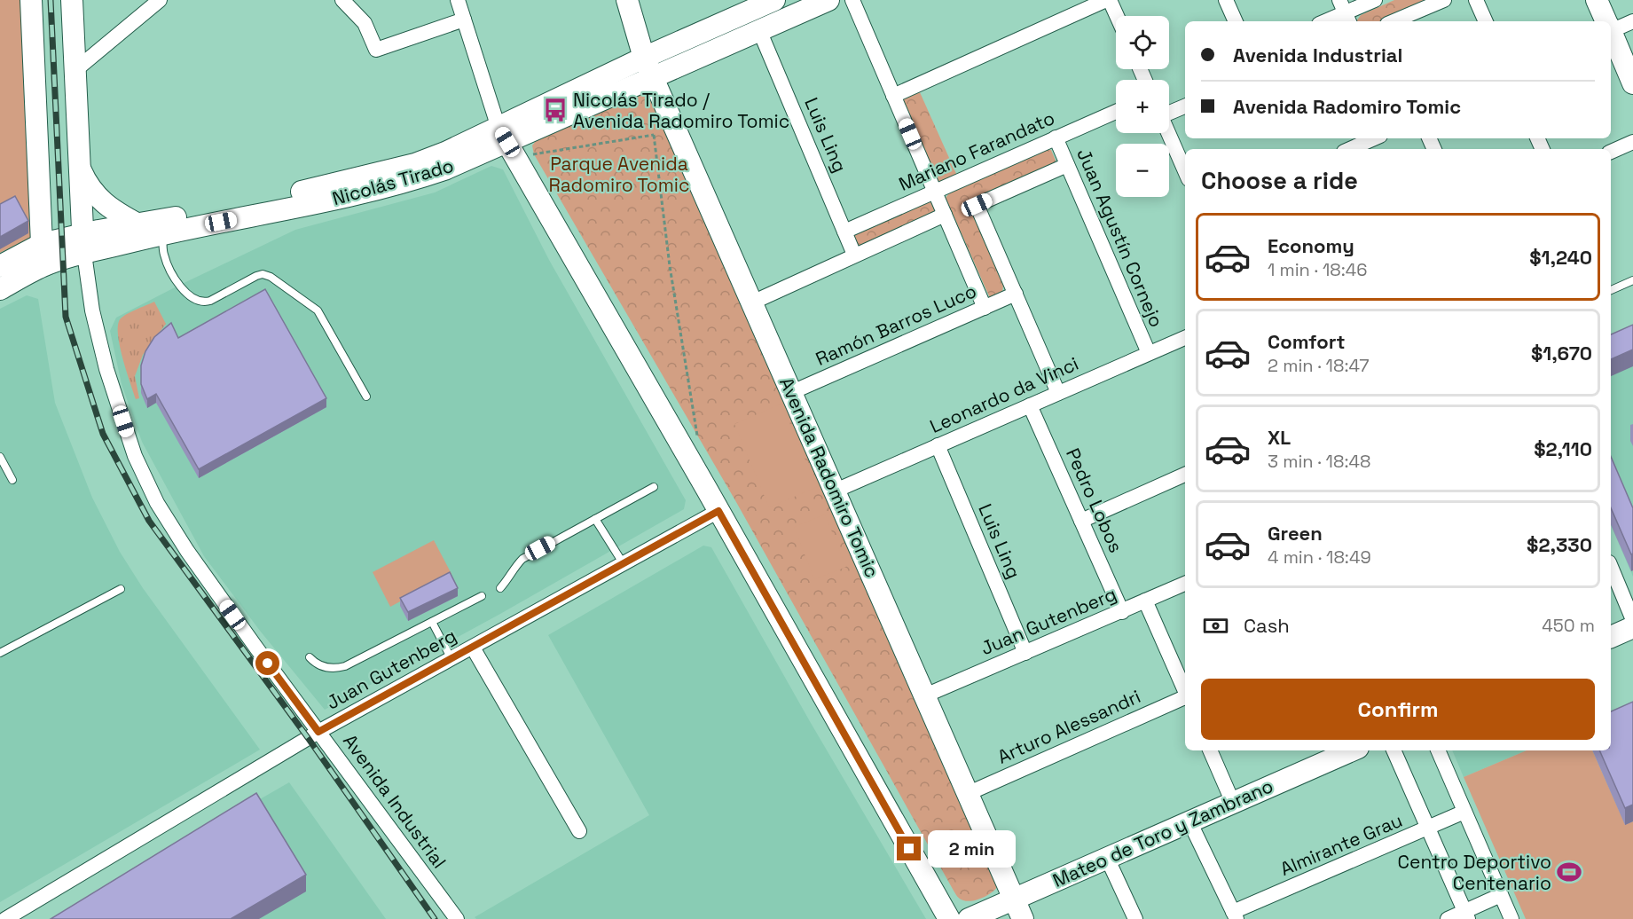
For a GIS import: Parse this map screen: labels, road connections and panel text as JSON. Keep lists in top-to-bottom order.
{
  "streets": {
    "main road": ["Nicolás Tirado", "Avenida Radomiro Tomic", "Mateo de Toro y Zambrano"],
    "street": [
      "Luis Ling",
      "Mariano Farandato",
      "Juan Agustín Cornejo",
      "Ramón Barros Luco",
      "Leonardo da Vinci",
      "Pedro Lobos",
      "Juan Gutenberg",
      "Arturo Alessandri",
      "Avenida Industrial",
      "Almirante Grau"
    ]
  },
  "crossings": [
    ["Luis Ling", "Mariano Farandato"],
    ["Luis Ling", "Nicolás Tirado"],
    ["Luis Ling", "Leonardo da Vinci"],
    ["Luis Ling", "Juan Gutenberg"],
    ["Mariano Farandato", "Juan Agustín Cornejo"],
    ["Nicolás Tirado", "Avenida Radomiro Tomic"],
    ["Nicolás Tirado", "Avenida Industrial"],
    ["Juan Agustín Cornejo", "Leonardo da Vinci"],
    ["Ramón Barros Luco", "Avenida Radomiro Tomic"],
    ["Leonardo da Vinci", "Avenida Radomiro Tomic"],
    ["Leonardo da Vinci", "Pedro Lobos"],
    ["Avenida Radomiro Tomic", "Juan Gutenberg"],
    ["Avenida Radomiro Tomic", "Arturo Alessandri"],
    ["Avenida Radomiro Tomic", "Mateo de Toro y Zambrano"],
    ["Pedro Lobos", "Juan Gutenberg"],
    ["Juan Gutenberg", "Avenida Industrial"]
  ],
  "parks": ["Parque Avenida Radomiro Tomic"],
  "places": {
    "bus stop": ["Nicolás Tirado / Avenida Radomiro Tomic"],
    "sports": ["Centro Deportivo Centenario"]
  },
  "page": {
    "map_buttons": ["+", "−"],
    "banner": ["Avenida Industrial", "Avenida Radomiro Tomic"],
    "heading": "Choose a ride",
    "list": [
      {
        "name": "Economy",
        "note": "1 min · 18:46",
        "value": "$1,240"
      },
      {
        "name": "Comfort",
        "note": "2 min · 18:47",
        "value": "$1,670"
      },
      {
        "name": "XL",
        "note": "3 min · 18:48",
        "value": "$2,110"
      },
      {
        "name": "Green",
        "note": "4 min · 18:49",
        "value": "$2,330"
      }
    ],
    "pay": ["Cash", "450 m"],
    "buttons": "Confirm",
    "bubble": "2 min"
  }
}
